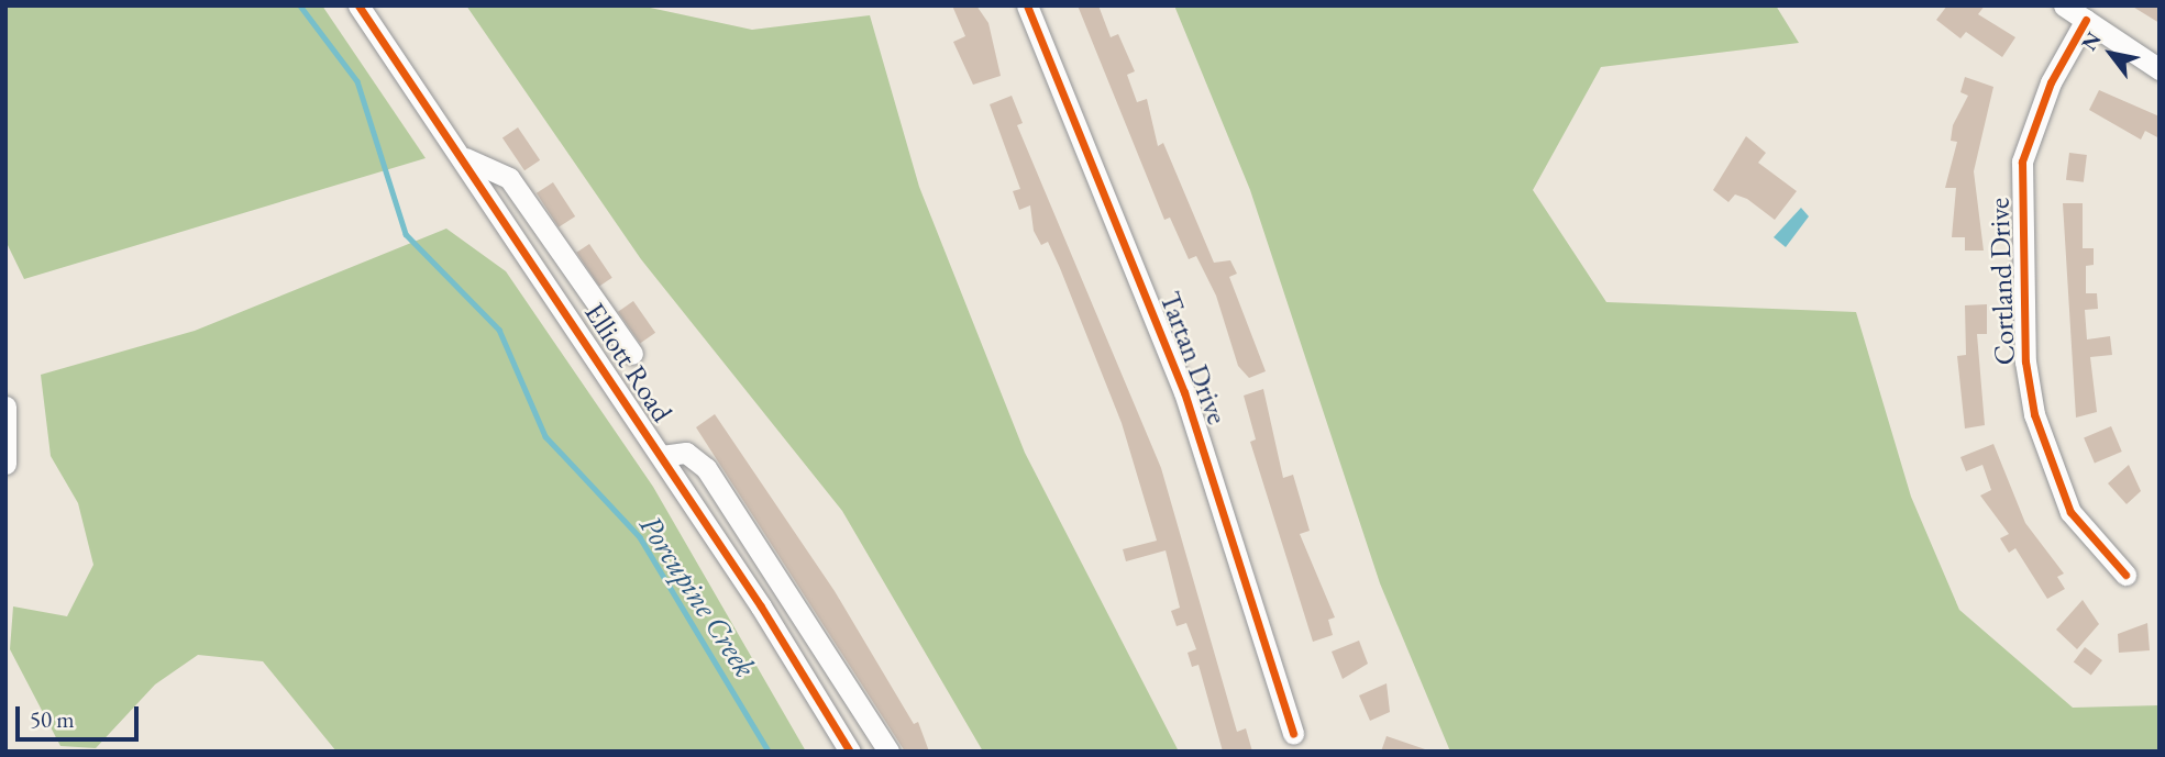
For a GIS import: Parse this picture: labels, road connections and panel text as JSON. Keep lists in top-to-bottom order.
{
  "streets": {
    "street": ["Cortland Drive", "Tartan Drive", "Elliott Road"]
  },
  "water": ["Porcupine Creek"],
  "scale_bar": "50 m",
  "north": "top left"
}
